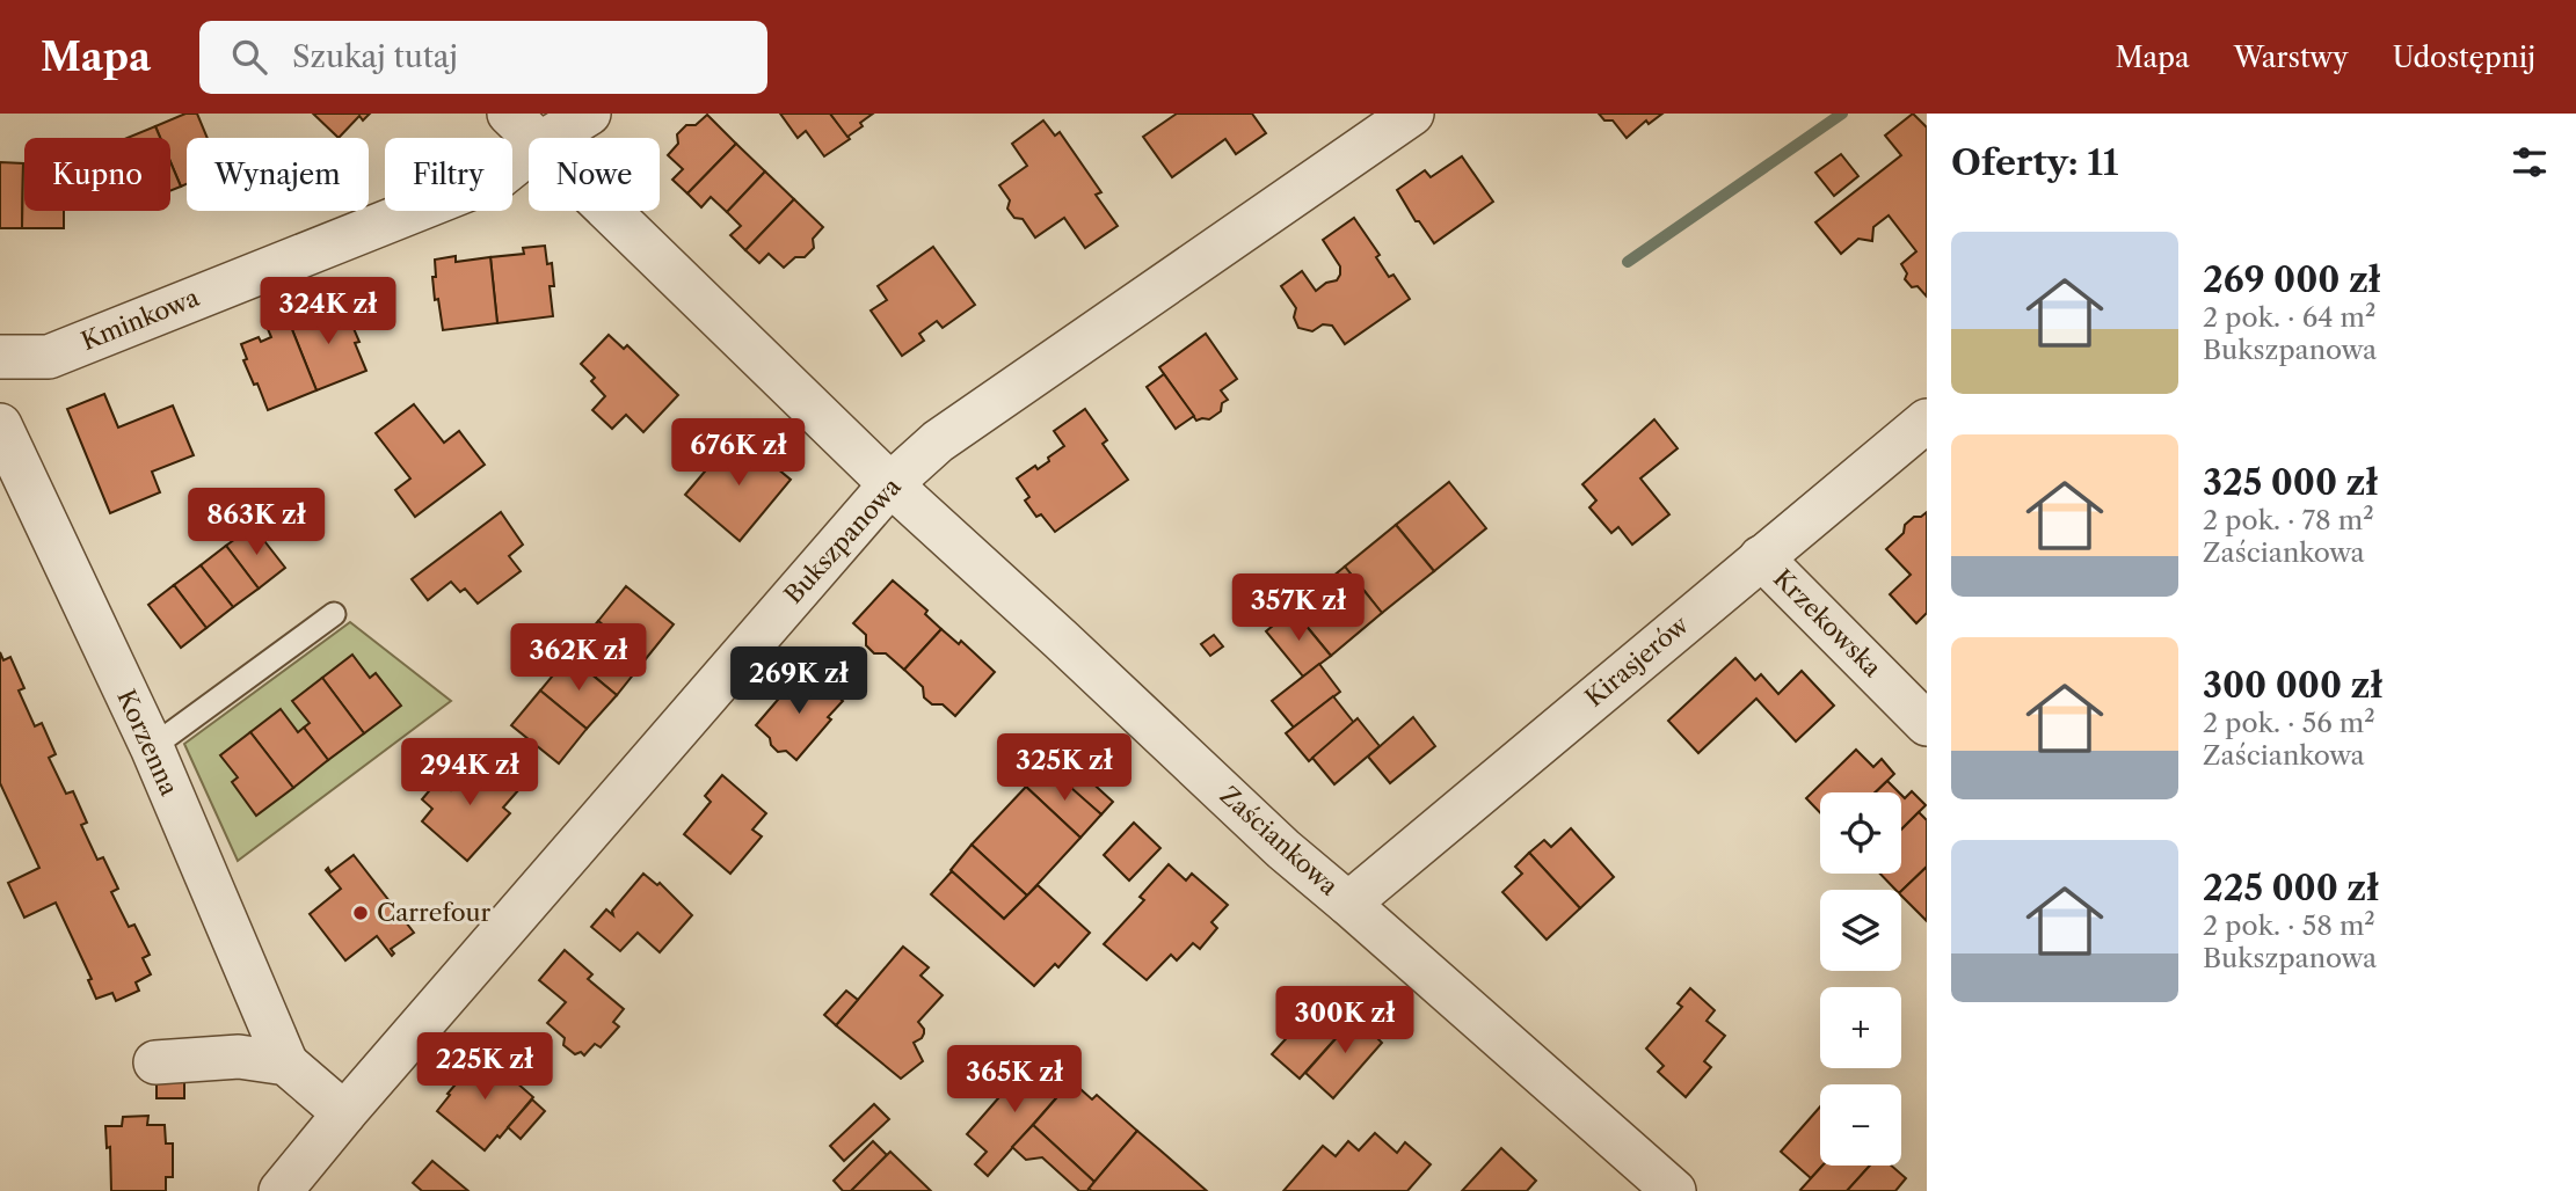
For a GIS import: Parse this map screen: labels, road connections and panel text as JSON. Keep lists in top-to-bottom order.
{
  "streets": {
    "street": [
      "Kminkowa",
      "Bukszpanowa",
      "Krzekowska",
      "Kirasjerów",
      "Korzenna",
      "Zaściankowa"
    ]
  },
  "crossings": [
    ["Bukszpanowa", "Zaściankowa"],
    ["Krzekowska", "Kirasjerów"],
    ["Kirasjerów", "Zaściankowa"]
  ],
  "places": ["Carrefour"],
  "page": {
    "header": "Mapa",
    "search": "Szukaj tutaj",
    "nav": ["Mapa", "Warstwy", "Udostępnij"],
    "heading": "Oferty: 11",
    "chip": [
      "Kupno",
      "Wynajem",
      "Filtry",
      "Nowe"
    ],
    "list": [
      {
        "name": "269 000 zł",
        "note": "2 pok. · 64 m² · Bukszpanowa"
      },
      {
        "name": "325 000 zł",
        "note": "2 pok. · 78 m² · Zaściankowa"
      },
      {
        "name": "300 000 zł",
        "note": "2 pok. · 56 m² · Zaściankowa"
      },
      {
        "name": "225 000 zł",
        "note": "2 pok. · 58 m² · Bukszpanowa"
      }
    ],
    "price": [
      "324K zł",
      "676K zł",
      "863K zł",
      "357K zł",
      "362K zł",
      "269K zł",
      "325K zł",
      "294K zł",
      "300K zł",
      "225K zł",
      "365K zł"
    ],
    "map_buttons": ["+", "−"]
  }
}
